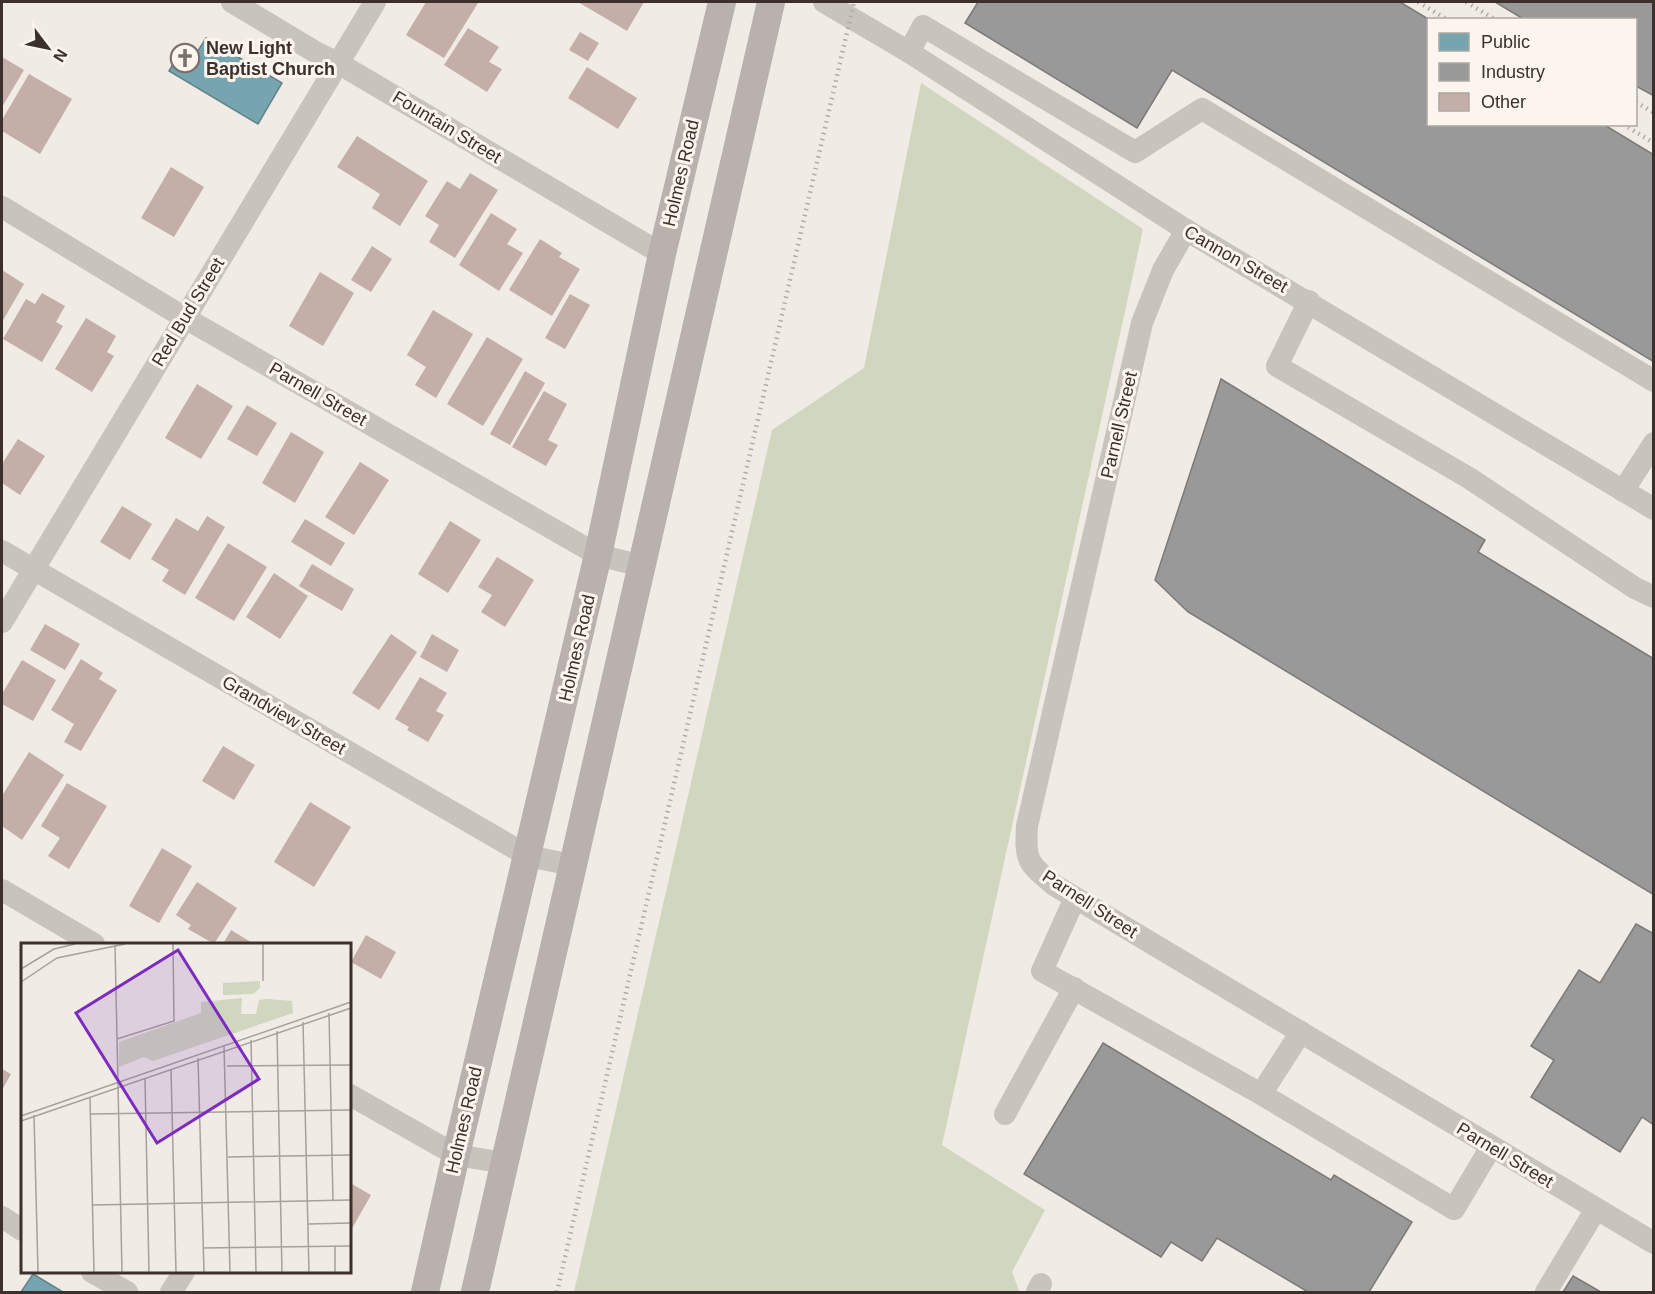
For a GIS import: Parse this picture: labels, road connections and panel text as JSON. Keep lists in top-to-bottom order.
{
  "streets": {
    "main road": ["Holmes Road"],
    "street": [
      "Fountain Street",
      "Cannon Street",
      "Red Bud Street",
      "Parnell Street",
      "Grandview Street"
    ]
  },
  "crossings": [
    ["Fountain Street", "Holmes Road"],
    ["Fountain Street", "Red Bud Street"],
    ["Holmes Road", "Parnell Street"],
    ["Holmes Road", "Grandview Street"],
    ["Cannon Street", "Parnell Street"],
    ["Red Bud Street", "Parnell Street"],
    ["Red Bud Street", "Grandview Street"]
  ],
  "places": {
    "church": ["New Light Baptist Church"]
  },
  "legend": ["Public", "Industry", "Other"],
  "north": "bottom right"
}
